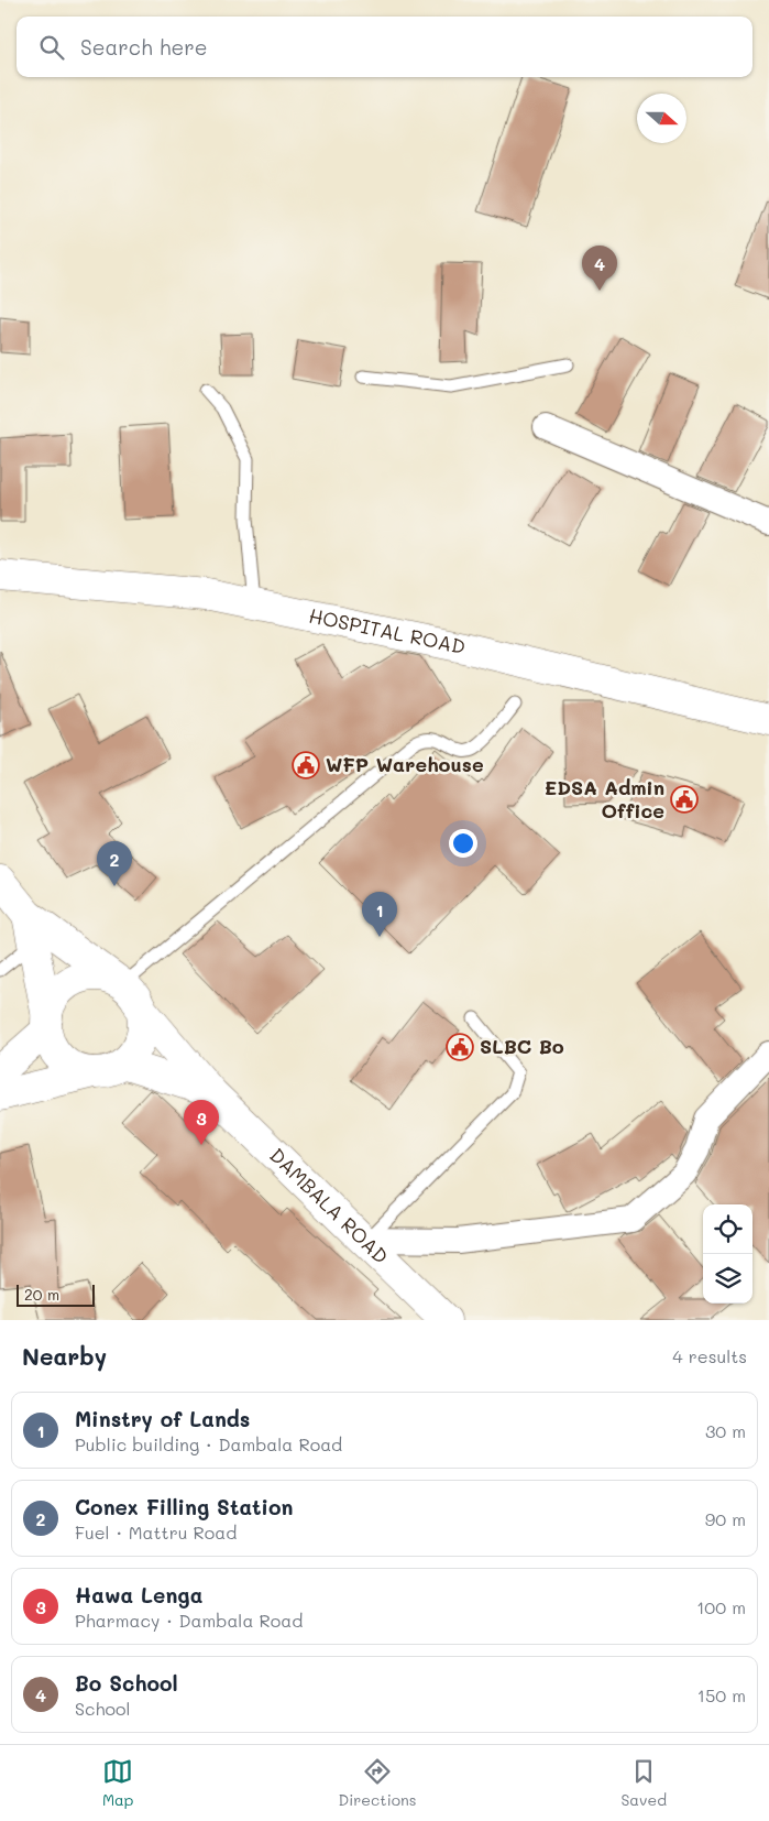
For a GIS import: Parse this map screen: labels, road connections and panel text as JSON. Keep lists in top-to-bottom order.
{
  "streets": {
    "street": ["HOSPITAL ROAD", "DAMBALA ROAD"]
  },
  "places": {
    "public building": ["WFP Warehouse", "EDSA Admin Office", "SLBC Bo"]
  },
  "scale_bar": "20 m",
  "north": "right",
  "page": {
    "search": "Search here",
    "pins": [
      "4",
      "2",
      "1",
      "3"
    ],
    "scale": "20 m",
    "heading": ["Nearby", "4 results"],
    "list": [
      {
        "mark": "1",
        "name": "Minstry of Lands",
        "note": "Public building · Dambala Road",
        "value": "30 m"
      },
      {
        "mark": "2",
        "name": "Conex Filling Station",
        "note": "Fuel · Mattru Road",
        "value": "90 m"
      },
      {
        "mark": "3",
        "name": "Hawa Lenga",
        "note": "Pharmacy · Dambala Road",
        "value": "100 m"
      },
      {
        "mark": "4",
        "name": "Bo School",
        "note": "School",
        "value": "150 m"
      }
    ],
    "nav": ["Map", "Directions", "Saved"]
  }
}
